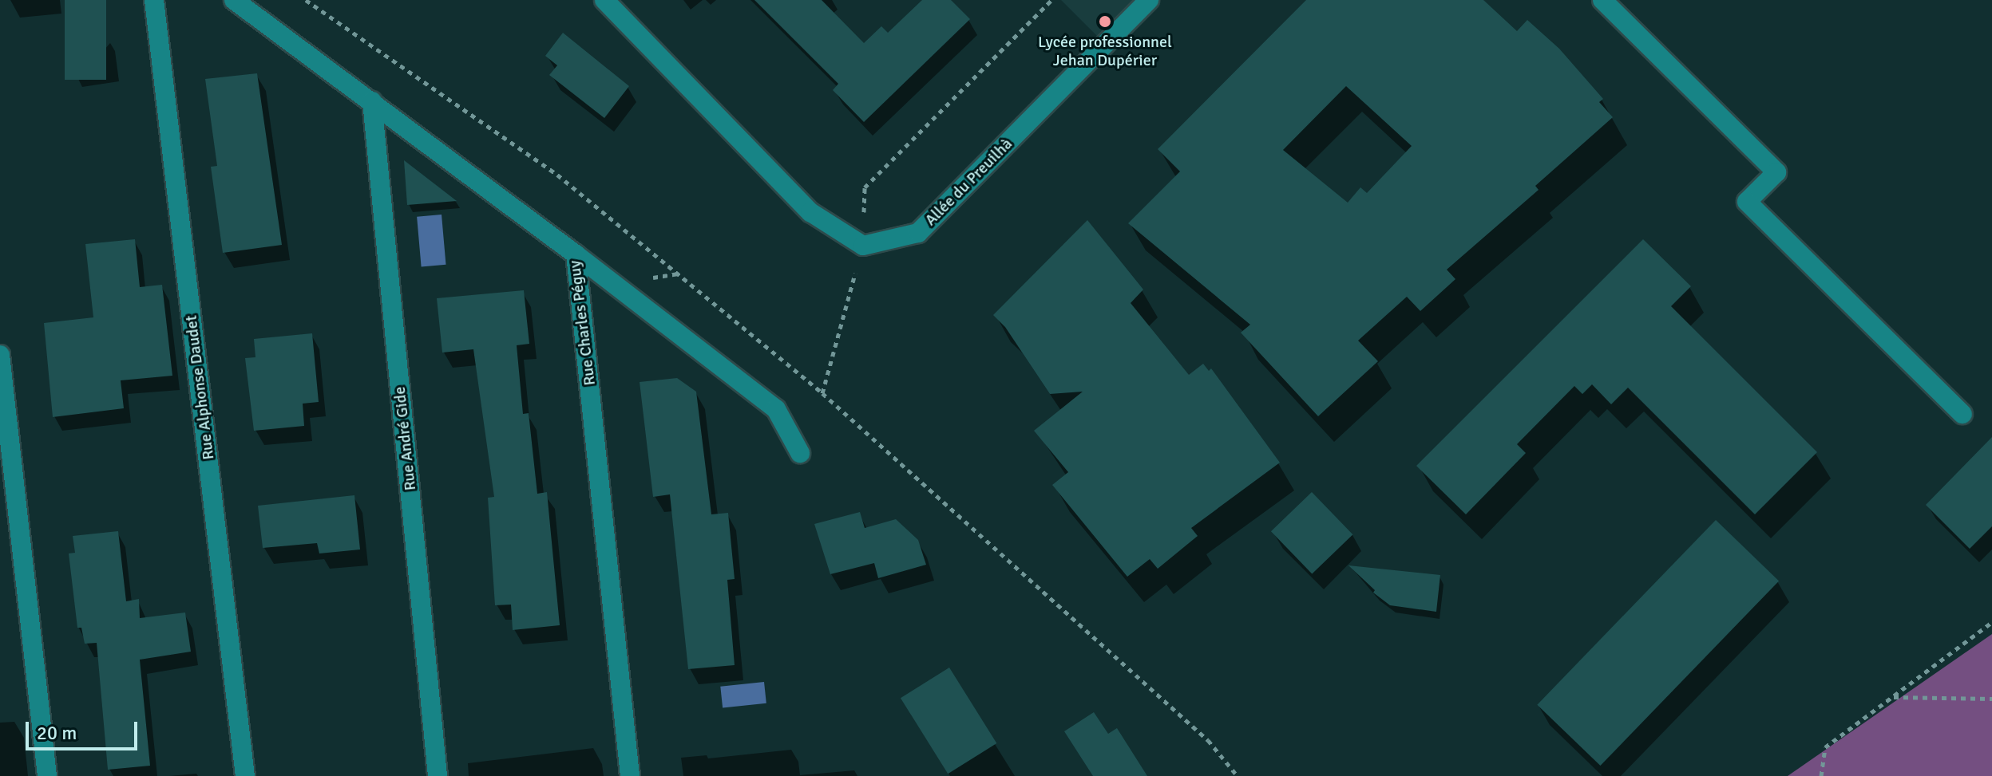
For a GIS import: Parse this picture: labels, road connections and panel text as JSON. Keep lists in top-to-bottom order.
{
  "streets": {
    "street": [
      "Allée du Preuilhà",
      "Rue Charles Péguy",
      "Rue Alphonse Daudet",
      "Rue André Gide"
    ]
  },
  "crossings": [
    ["Rue Charles Péguy", "Rue André Gide"]
  ],
  "places": ["Lycée professionnel Jehan Dupérier"],
  "scale_bar": "20 m"
}
